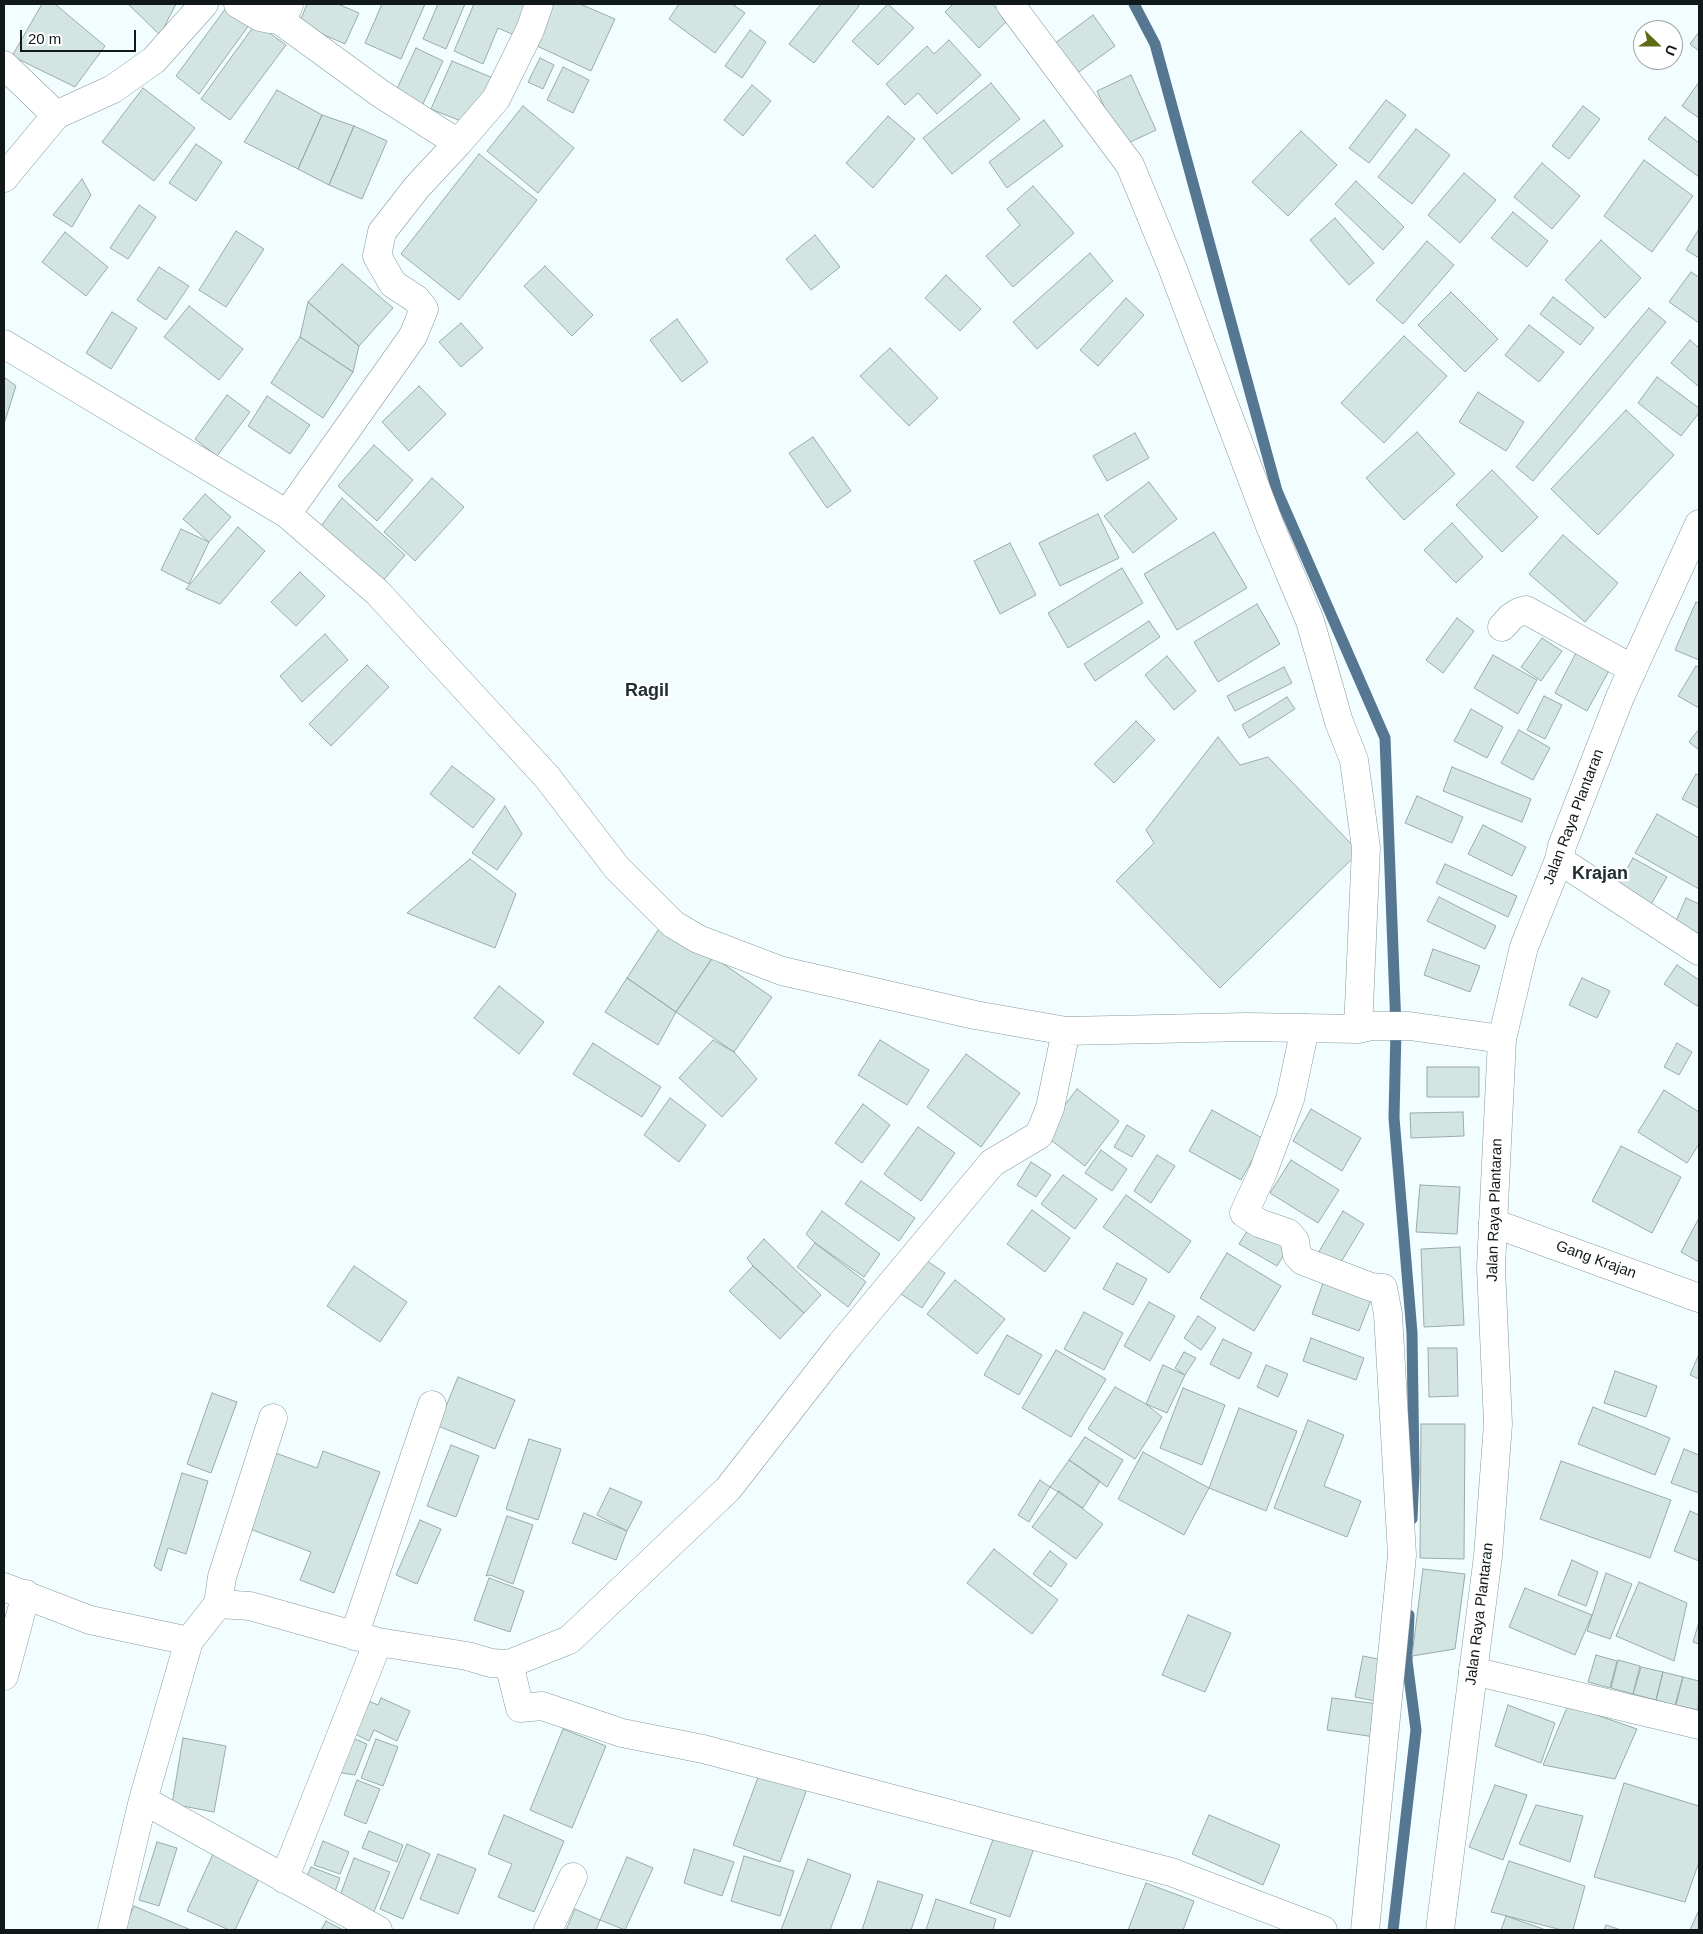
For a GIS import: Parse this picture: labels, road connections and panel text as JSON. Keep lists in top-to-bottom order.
{
  "streets": {
    "street": ["Jalan Raya Plantaran", "Gang Krajan"]
  },
  "crossings": [
    ["Jalan Raya Plantaran", "Gang Krajan"]
  ],
  "districts": ["Ragil", "Krajan"],
  "scale_bar": "20 m",
  "north": "right"
}
